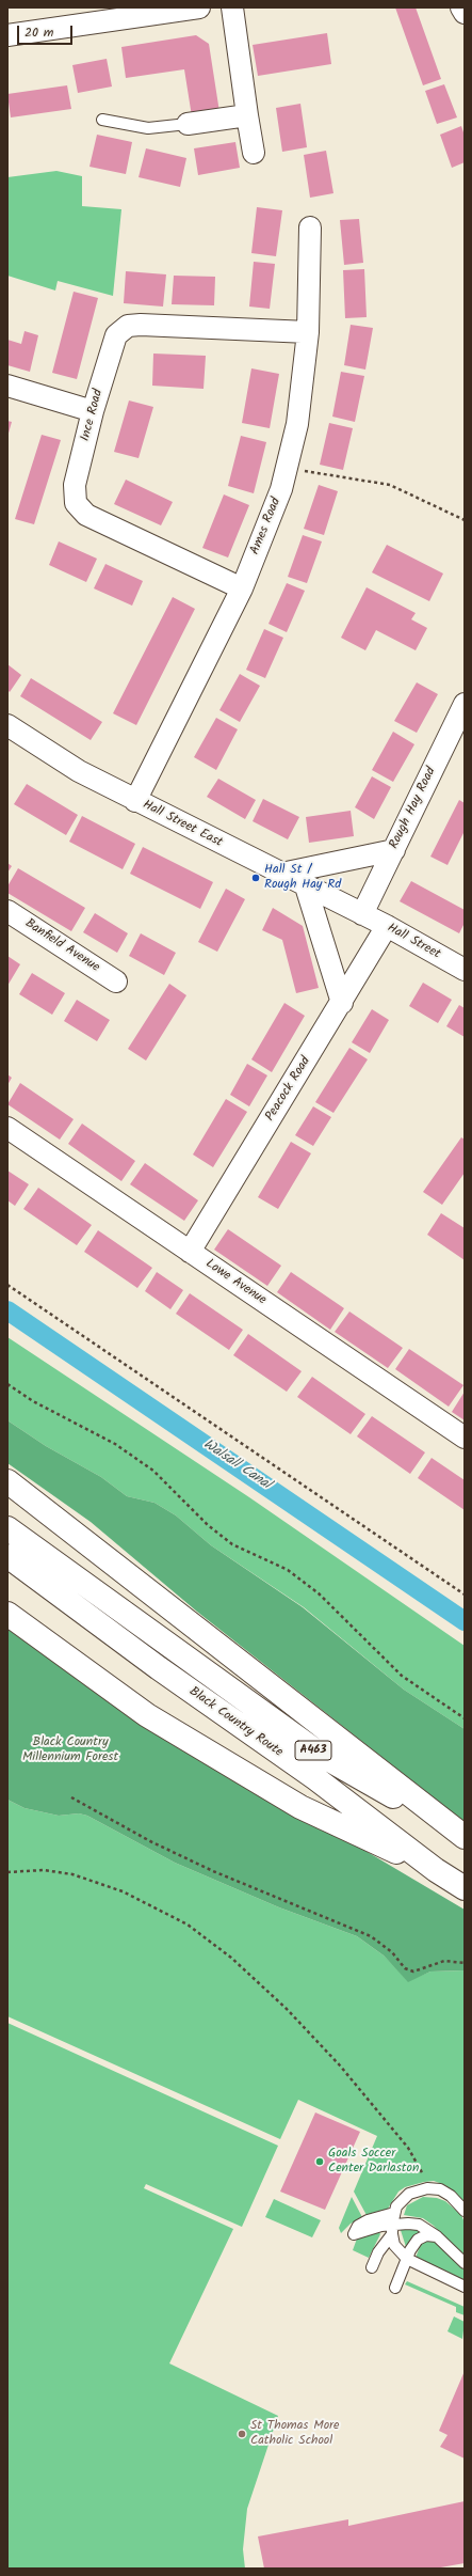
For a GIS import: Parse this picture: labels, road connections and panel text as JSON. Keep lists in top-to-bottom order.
{
  "streets": {
    "highway": ["Black Country Route", "A463"],
    "street": [
      "Ince Road",
      "Ames Road",
      "Rough Hay Road",
      "Hall Street East",
      "Hall Street",
      "Banfield Avenue",
      "Peacock Road",
      "Lowe Avenue"
    ]
  },
  "crossings": [
    ["Ince Road", "Ames Road"],
    ["Ames Road", "Hall Street East"],
    ["Rough Hay Road", "Hall Street East"],
    ["Rough Hay Road", "Hall Street"],
    ["Hall Street East", "Hall Street"],
    ["Hall Street", "Peacock Road"],
    ["Peacock Road", "Lowe Avenue"]
  ],
  "water": ["Walsall Canal"],
  "parks": ["Black Country Millennium Forest"],
  "places": ["Hall St / Rough Hay Rd", "Goals Soccer Center Darlaston", "St Thomas More Catholic School"],
  "scale_bar": "20 m"
}
